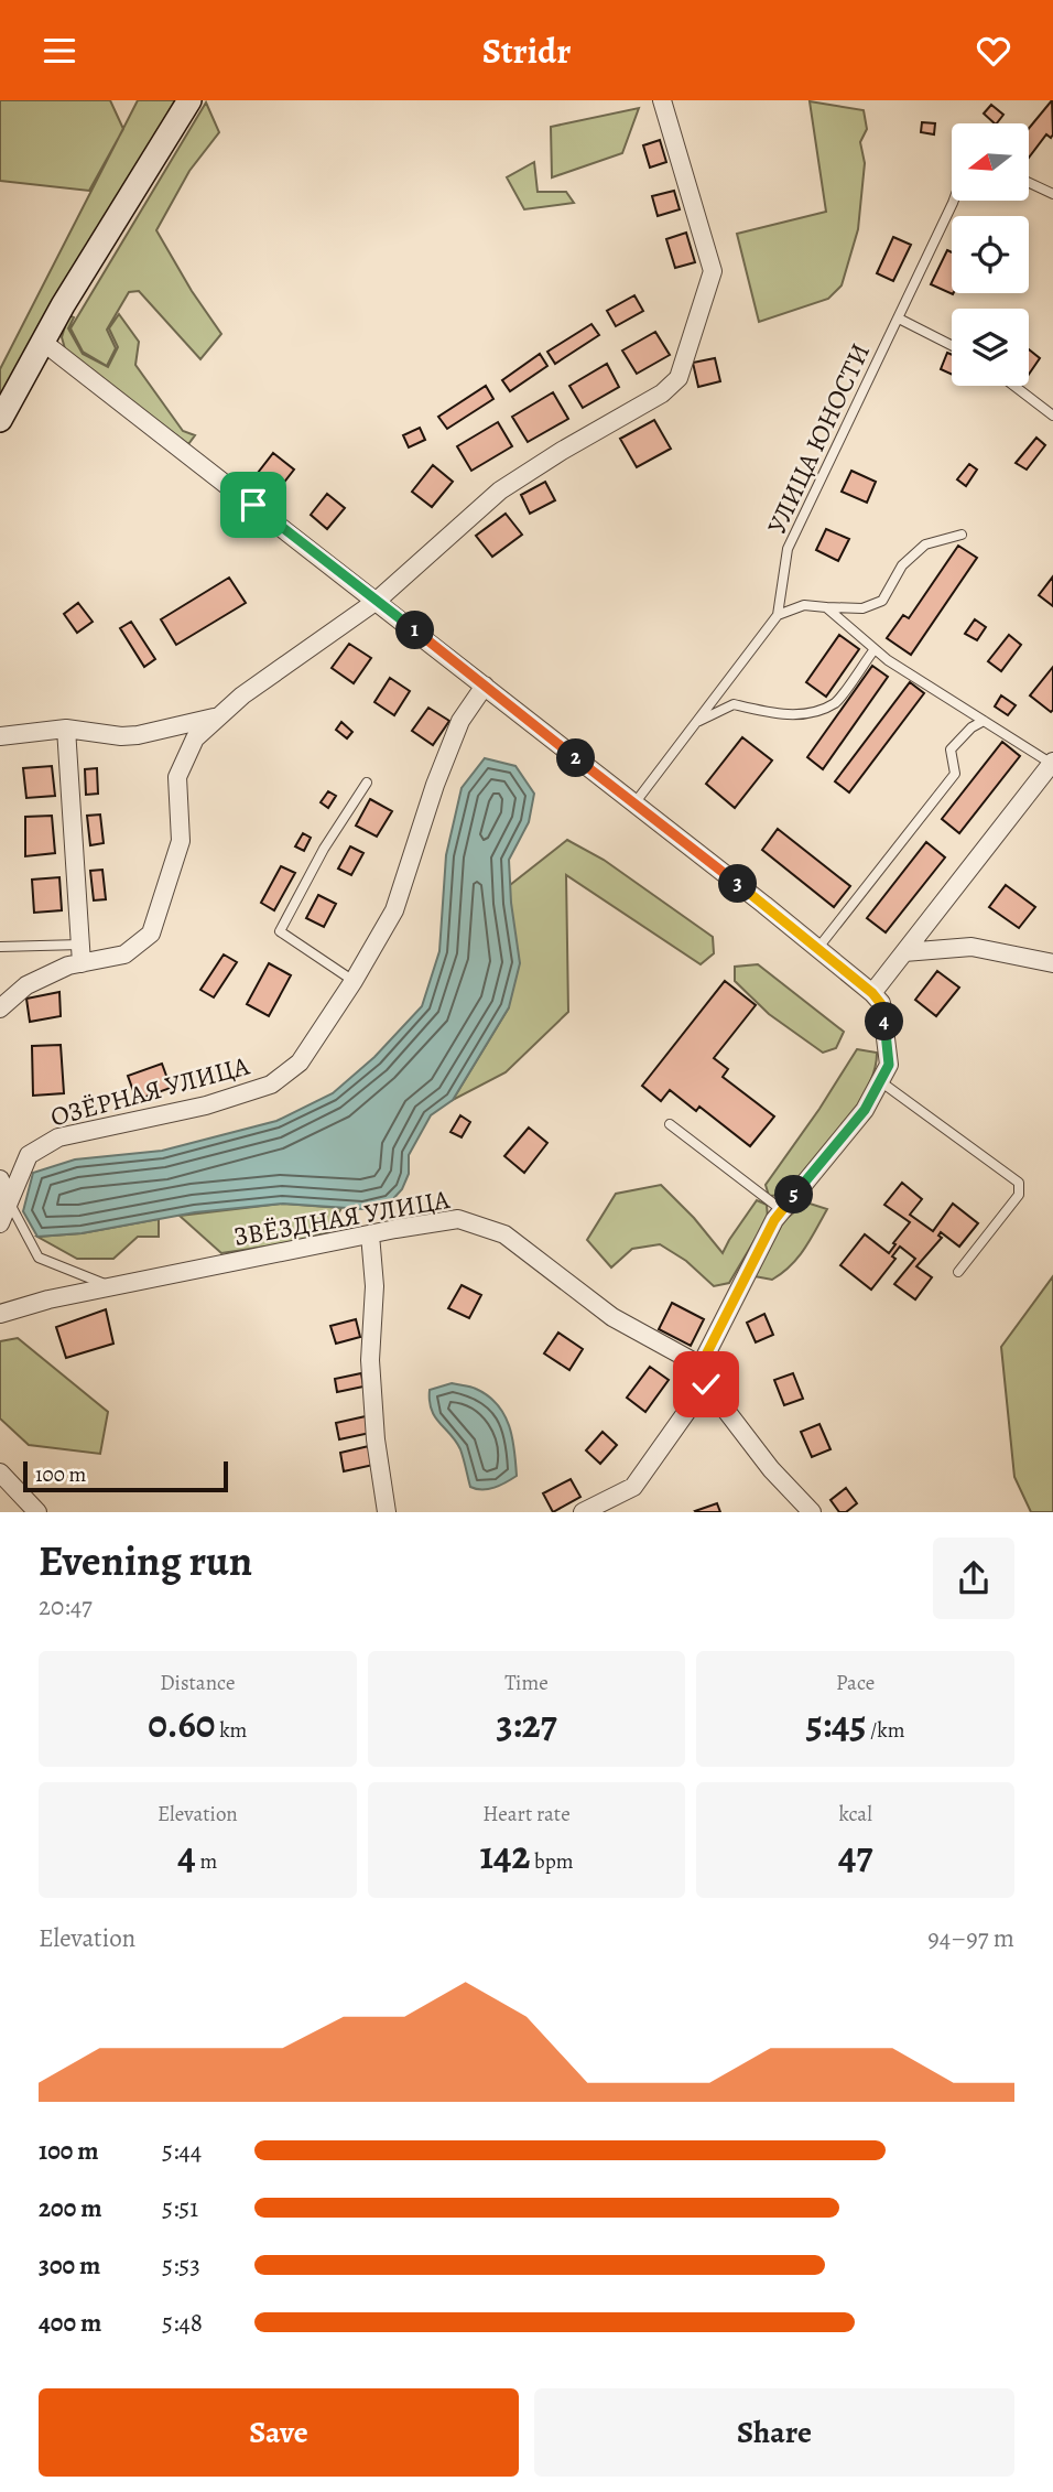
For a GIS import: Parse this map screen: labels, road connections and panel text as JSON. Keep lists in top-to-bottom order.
{
  "streets": {
    "street": ["ОЗЁРНАЯ УЛИЦА", "ЗВЁЗДНАЯ УЛИЦА"],
    "lane": ["УЛИЦА ЮНОСТИ"]
  },
  "scale_bar": "100 m",
  "north": "left",
  "page": {
    "header": "Stridr",
    "pins": [
      "1",
      "2",
      "3",
      "4",
      "5"
    ],
    "scale": "100 m",
    "heading": ["Evening run", "20:47"],
    "stats": [
      ["Distance", "0.60 km"],
      ["Time", "3:27"],
      ["Pace", "5:45 /km"],
      ["Elevation", "4 m"],
      ["Heart rate", "142 bpm"],
      ["kcal", "47"]
    ],
    "chart": ["Elevation", "94–97 m"],
    "list": [
      {
        "name": "100 m",
        "note": "5:44"
      },
      {
        "name": "200 m",
        "note": "5:51"
      },
      {
        "name": "300 m",
        "note": "5:53"
      },
      {
        "name": "400 m",
        "note": "5:48"
      }
    ],
    "buttons": ["Save", "Share"]
  }
}
